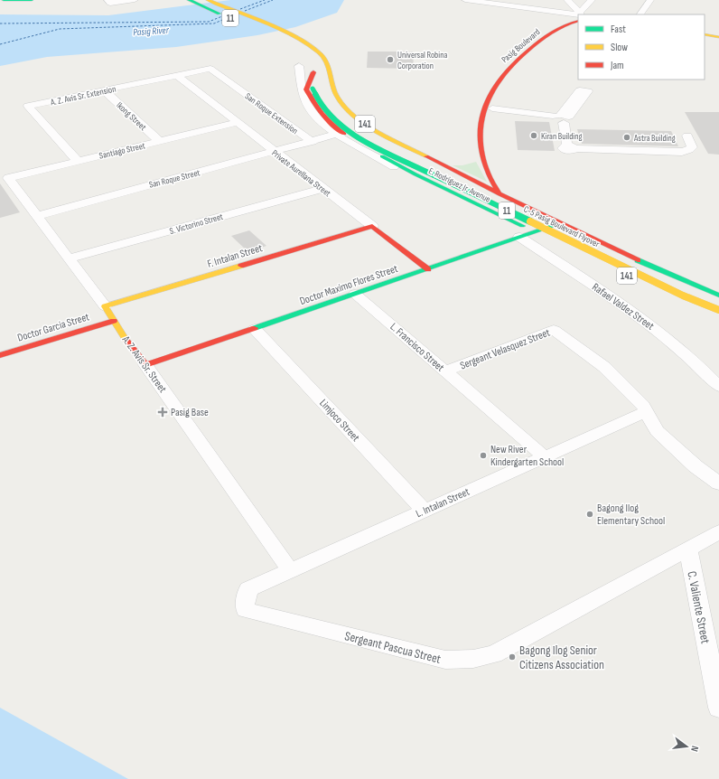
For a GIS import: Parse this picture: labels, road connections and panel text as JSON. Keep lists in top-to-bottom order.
{
  "streets": {
    "main road": [
      "11",
      "Pasig Boulevard",
      "141",
      "Private Aurellana Street",
      "E. Rodriguez Jr. Avenue",
      "C-5 Pasig Boulevard Flyover",
      "F. Intalan Street",
      "Doctor Maximo Flores Street",
      "Doctor Garcia Street",
      "A. Z. Avis Sr. Street"
    ],
    "street": [
      "A. Z. Avis Sr. Extension",
      "San Roque Extension",
      "Ikong Street",
      "Santiago Street",
      "San Roque Street",
      "S. Victorino Street",
      "Rafael Valdez Street",
      "L. Francisco Street",
      "Sergeant Velasquez Street",
      "Limjoco Street",
      "L. Intalan Street",
      "C. Valiente Street",
      "Sergeant Pascua Street"
    ]
  },
  "crossings": [
    ["11", "E. Rodriguez Jr. Avenue"],
    ["11", "C-5 Pasig Boulevard Flyover"],
    ["Pasig Boulevard", "E. Rodriguez Jr. Avenue"],
    ["Pasig Boulevard", "Doctor Maximo Flores Street"],
    ["A. Z. Avis Sr. Extension", "San Roque Extension"],
    ["A. Z. Avis Sr. Extension", "Ikong Street"],
    ["A. Z. Avis Sr. Extension", "Santiago Street"],
    ["A. Z. Avis Sr. Extension", "Private Aurellana Street"],
    ["San Roque Extension", "San Roque Street"],
    ["Ikong Street", "Santiago Street"],
    ["141", "E. Rodriguez Jr. Avenue"],
    ["141", "Doctor Maximo Flores Street"],
    ["Santiago Street", "Private Aurellana Street"],
    ["Santiago Street", "A. Z. Avis Sr. Street"],
    ["Private Aurellana Street", "San Roque Street"],
    ["Private Aurellana Street", "S. Victorino Street"],
    ["Private Aurellana Street", "F. Intalan Street"],
    ["Private Aurellana Street", "Doctor Maximo Flores Street"],
    ["San Roque Street", "A. Z. Avis Sr. Street"],
    ["E. Rodriguez Jr. Avenue", "C-5 Pasig Boulevard Flyover"],
    ["E. Rodriguez Jr. Avenue", "Doctor Maximo Flores Street"],
    ["S. Victorino Street", "A. Z. Avis Sr. Street"],
    ["F. Intalan Street", "A. Z. Avis Sr. Street"],
    ["Doctor Maximo Flores Street", "Rafael Valdez Street"],
    ["Doctor Maximo Flores Street", "L. Francisco Street"],
    ["Doctor Maximo Flores Street", "A. Z. Avis Sr. Street"],
    ["Doctor Maximo Flores Street", "Limjoco Street"],
    ["Doctor Garcia Street", "A. Z. Avis Sr. Street"],
    ["L. Francisco Street", "Sergeant Velasquez Street"],
    ["L. Francisco Street", "L. Intalan Street"],
    ["Sergeant Velasquez Street", "L. Intalan Street"],
    ["A. Z. Avis Sr. Street", "L. Intalan Street"],
    ["Limjoco Street", "L. Intalan Street"],
    ["L. Intalan Street", "Sergeant Pascua Street"],
    ["C. Valiente Street", "Sergeant Pascua Street"]
  ],
  "water": ["Pasig River"],
  "places": {
    "other": [
      "Universal Robina Corporation",
      "Kiran Building",
      "Astra Building",
      "New River Kindergarten School",
      "Bagong Ilog Elementary School",
      "Bagong Ilog Senior Citizens Association"
    ],
    "health": ["Pasig Base"]
  },
  "legend": ["Fast", "Slow", "Jam"],
  "north": "right"
}
